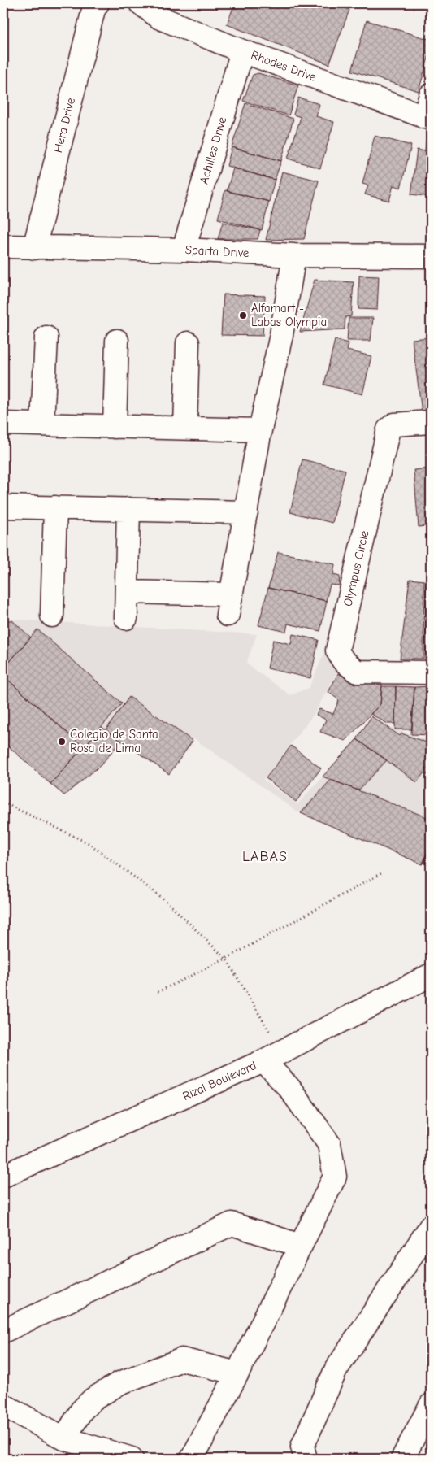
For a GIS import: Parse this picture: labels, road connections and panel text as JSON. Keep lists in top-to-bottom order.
{
  "streets": {
    "street": [
      "Rhodes Drive",
      "Hera Drive",
      "Achilles Drive",
      "Sparta Drive",
      "Olympus Circle",
      "Rizal Boulevard"
    ]
  },
  "crossings": [
    ["Rhodes Drive", "Achilles Drive"],
    ["Hera Drive", "Sparta Drive"],
    ["Achilles Drive", "Sparta Drive"]
  ],
  "districts": ["LABAS"],
  "places": ["Alfamart - Labas Olympia", "Colegio de Santa Rosa de Lima"]
}
